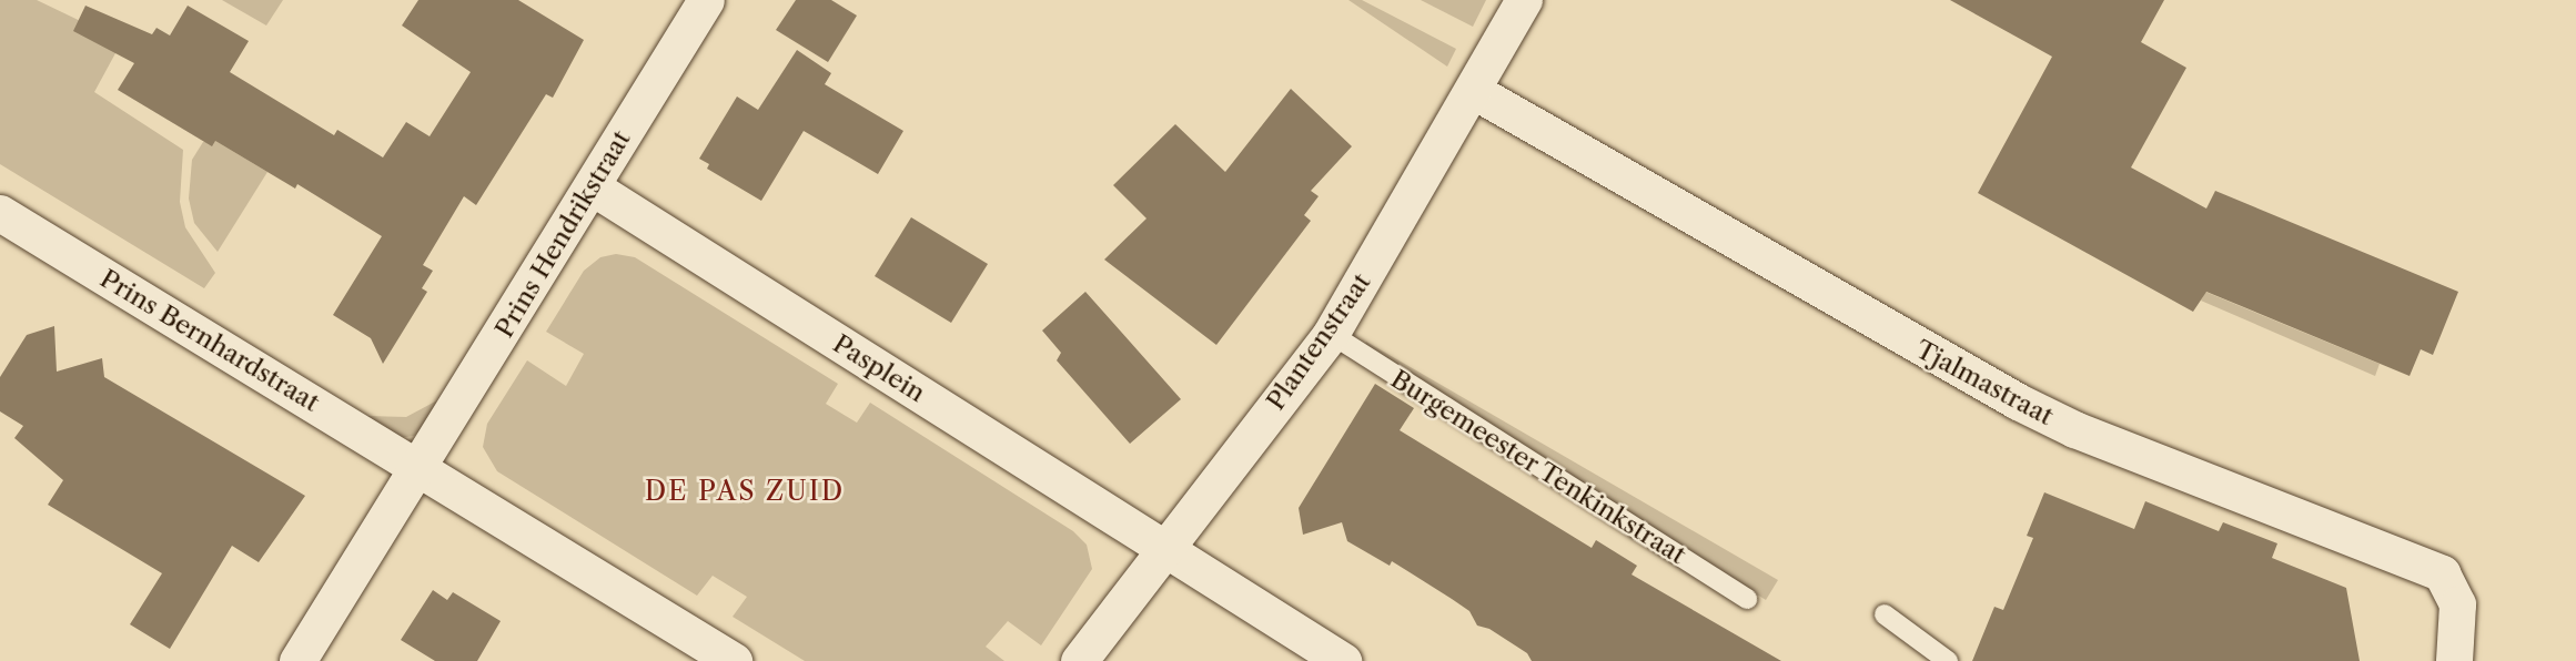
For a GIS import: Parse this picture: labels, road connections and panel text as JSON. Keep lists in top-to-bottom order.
{
  "streets": {
    "street": [
      "Prins Hendrikstraat",
      "Prins Bernhardstraat",
      "Plantenstraat",
      "Pasplein",
      "Tjalmastraat"
    ],
    "lane": ["Burgemeester Tenkinkstraat"]
  },
  "crossings": [
    ["Prins Hendrikstraat", "Prins Bernhardstraat"],
    ["Prins Hendrikstraat", "Pasplein"],
    ["Plantenstraat", "Pasplein"],
    ["Plantenstraat", "Tjalmastraat"],
    ["Plantenstraat", "Burgemeester Tenkinkstraat"]
  ],
  "districts": ["DE PAS ZUID"]
}
